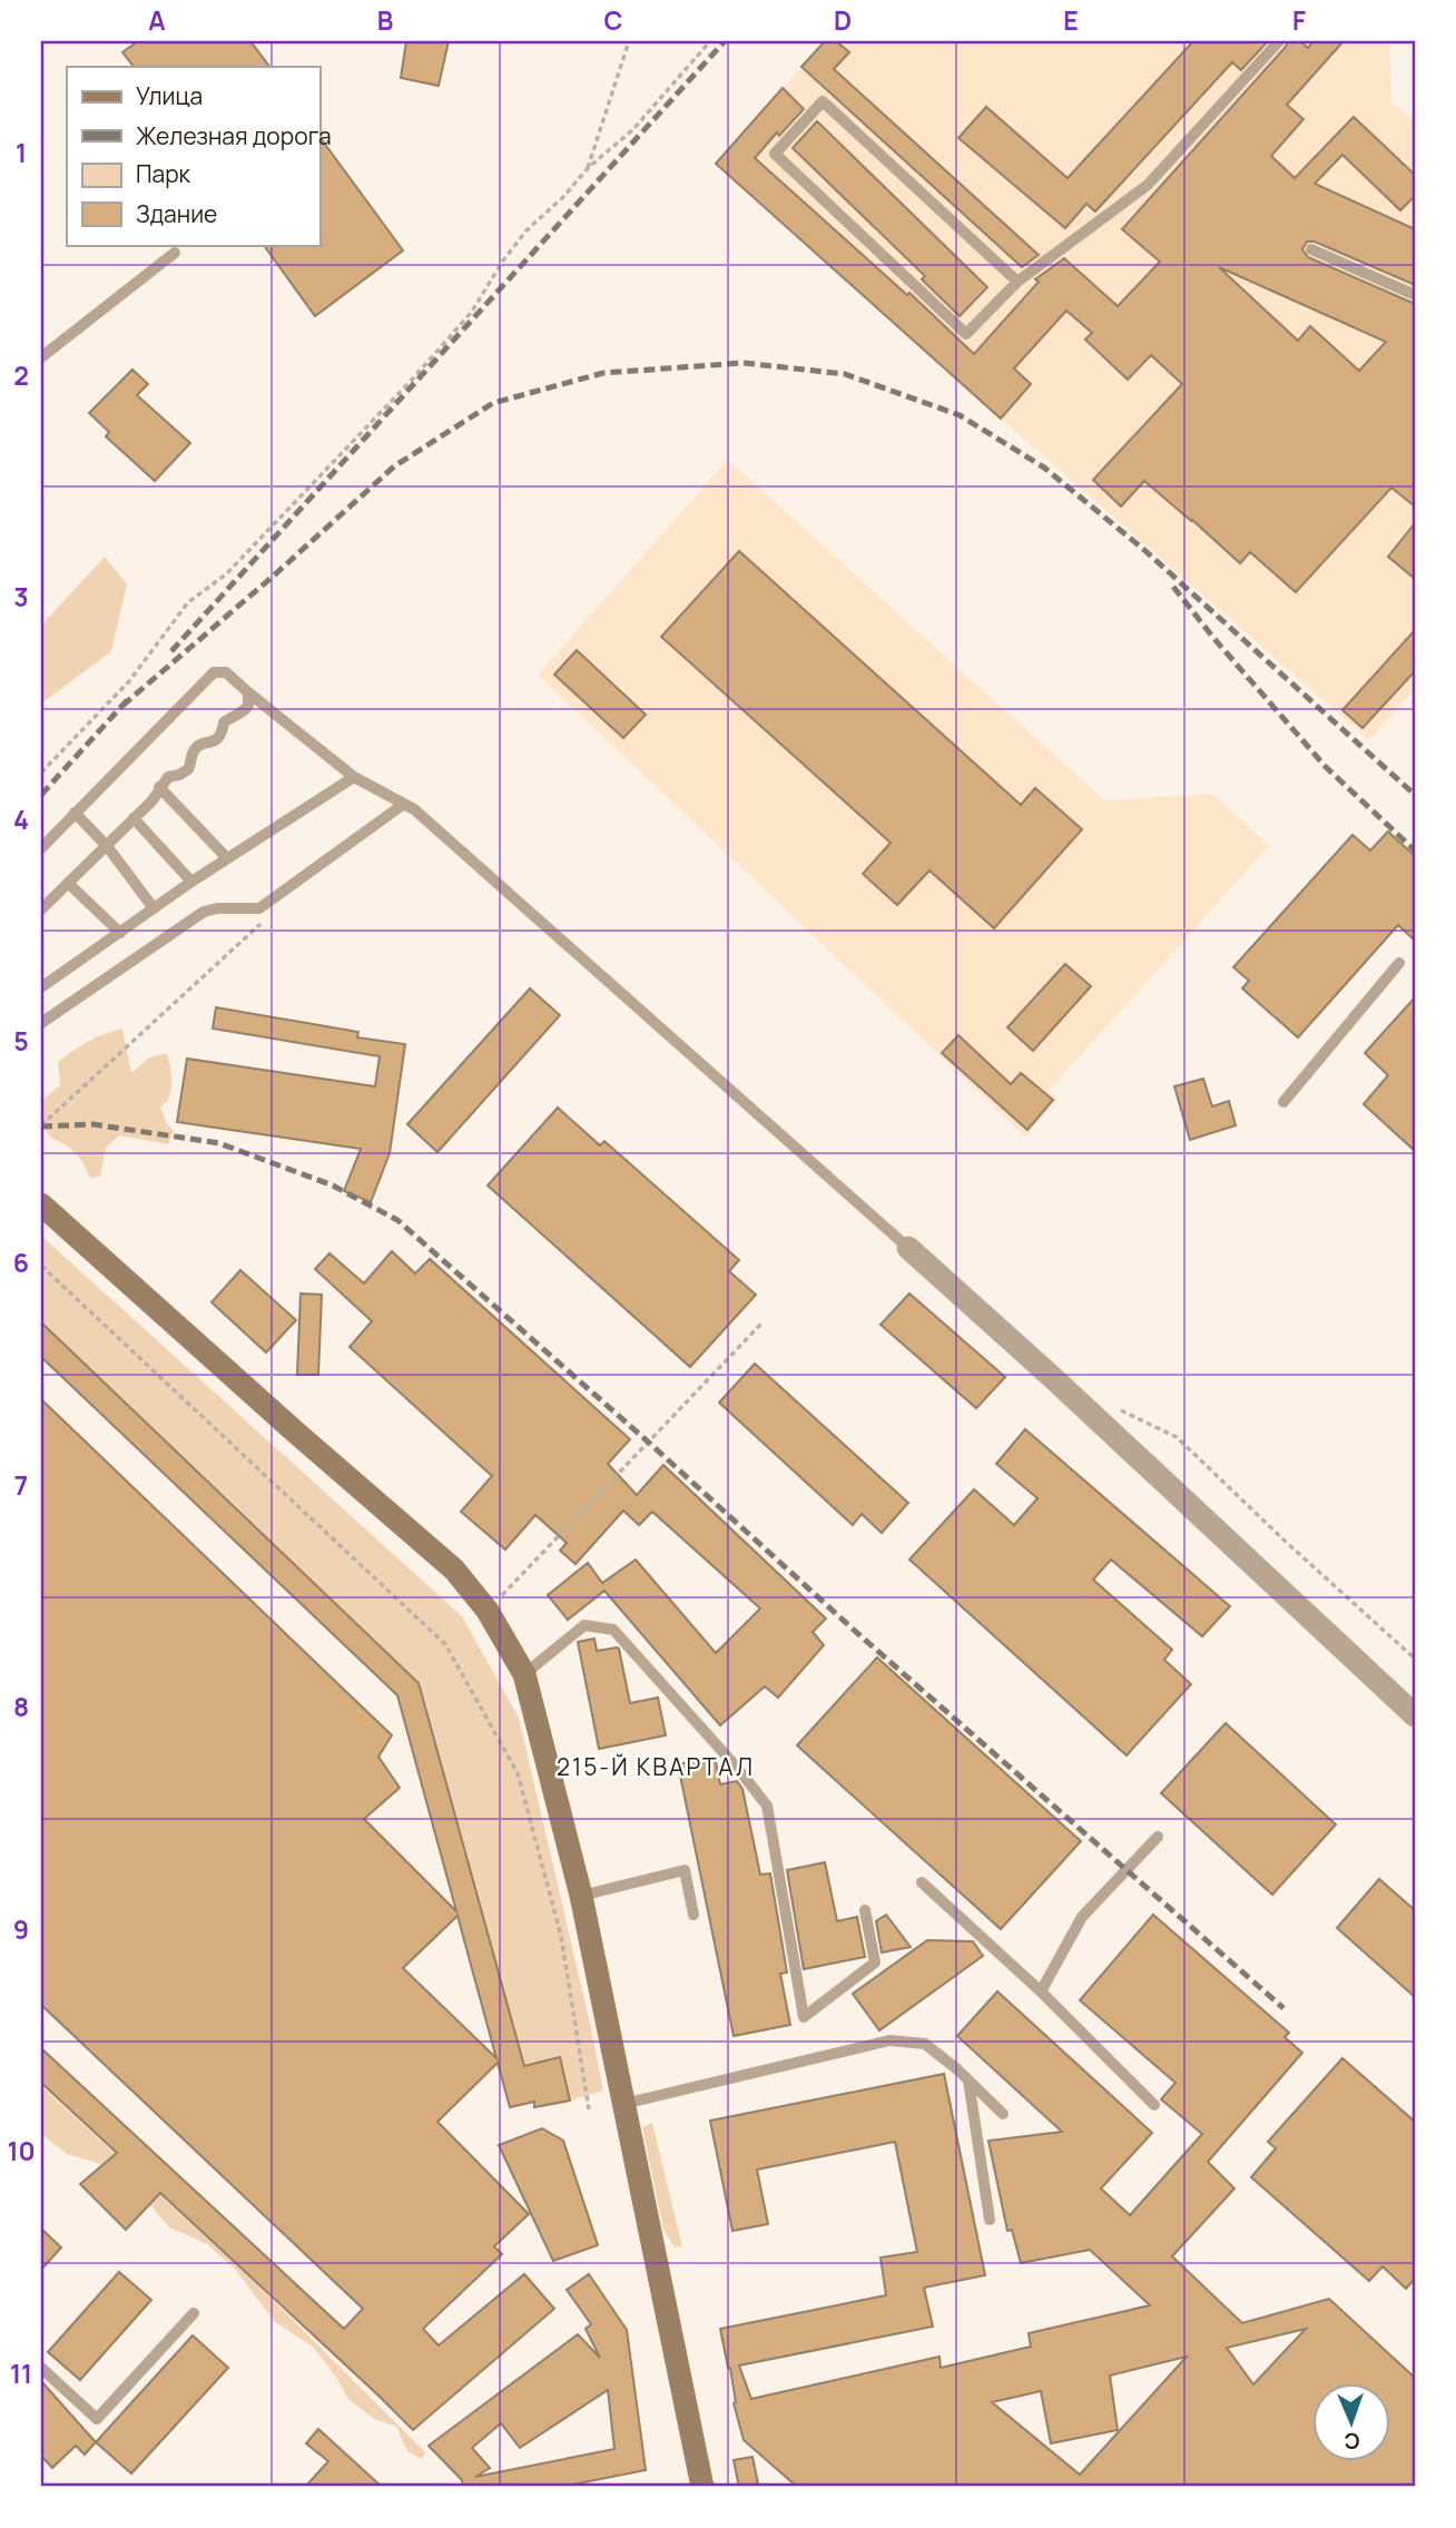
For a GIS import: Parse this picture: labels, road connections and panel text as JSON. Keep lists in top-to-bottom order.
{
  "districts": ["215-Й КВАРТАЛ"],
  "legend": [
    "Улица",
    "Железная дорога",
    "Парк",
    "Здание"
  ],
  "north": "bottom",
  "grid": {
    "columns": [
      "A",
      "B",
      "C",
      "D",
      "E",
      "F"
    ],
    "rows": [
      "1",
      "2",
      "3",
      "4",
      "5",
      "6",
      "7",
      "8",
      "9",
      "10",
      "11"
    ]
  }
}
